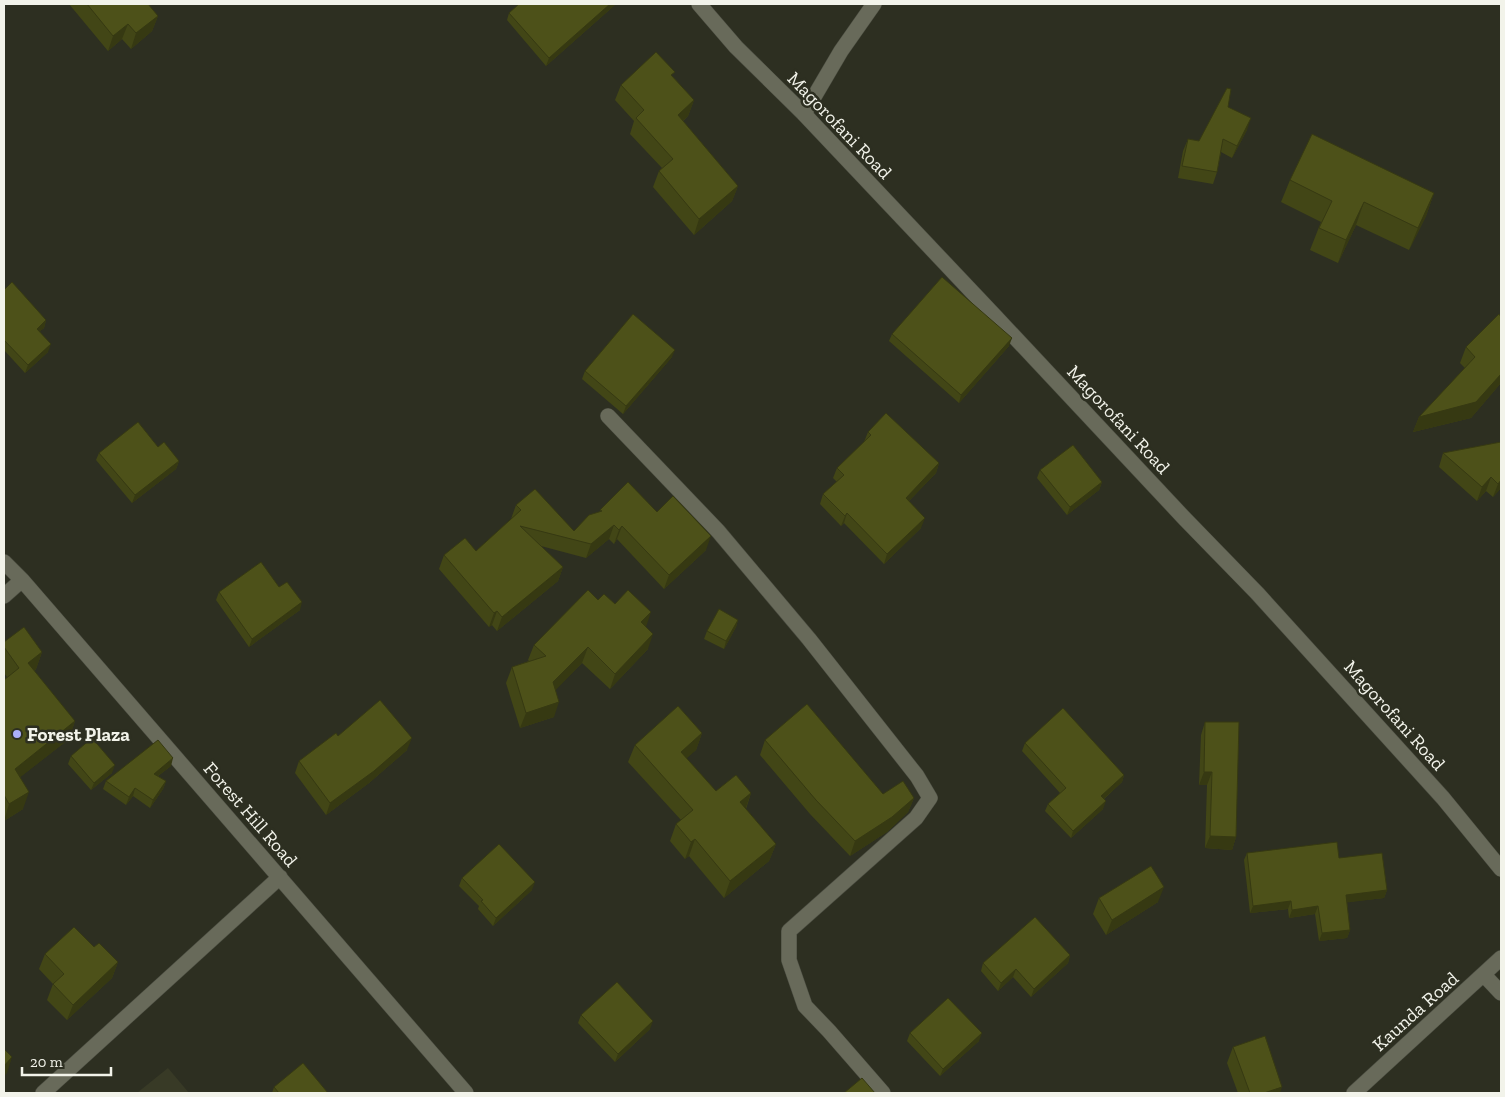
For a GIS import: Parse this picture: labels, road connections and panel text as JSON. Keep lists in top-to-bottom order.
{
  "streets": {
    "street": ["Magorofani Road", "Forest Hill Road", "Kaunda Road"]
  },
  "places": ["Forest Plaza"],
  "scale_bar": "20 m"
}
